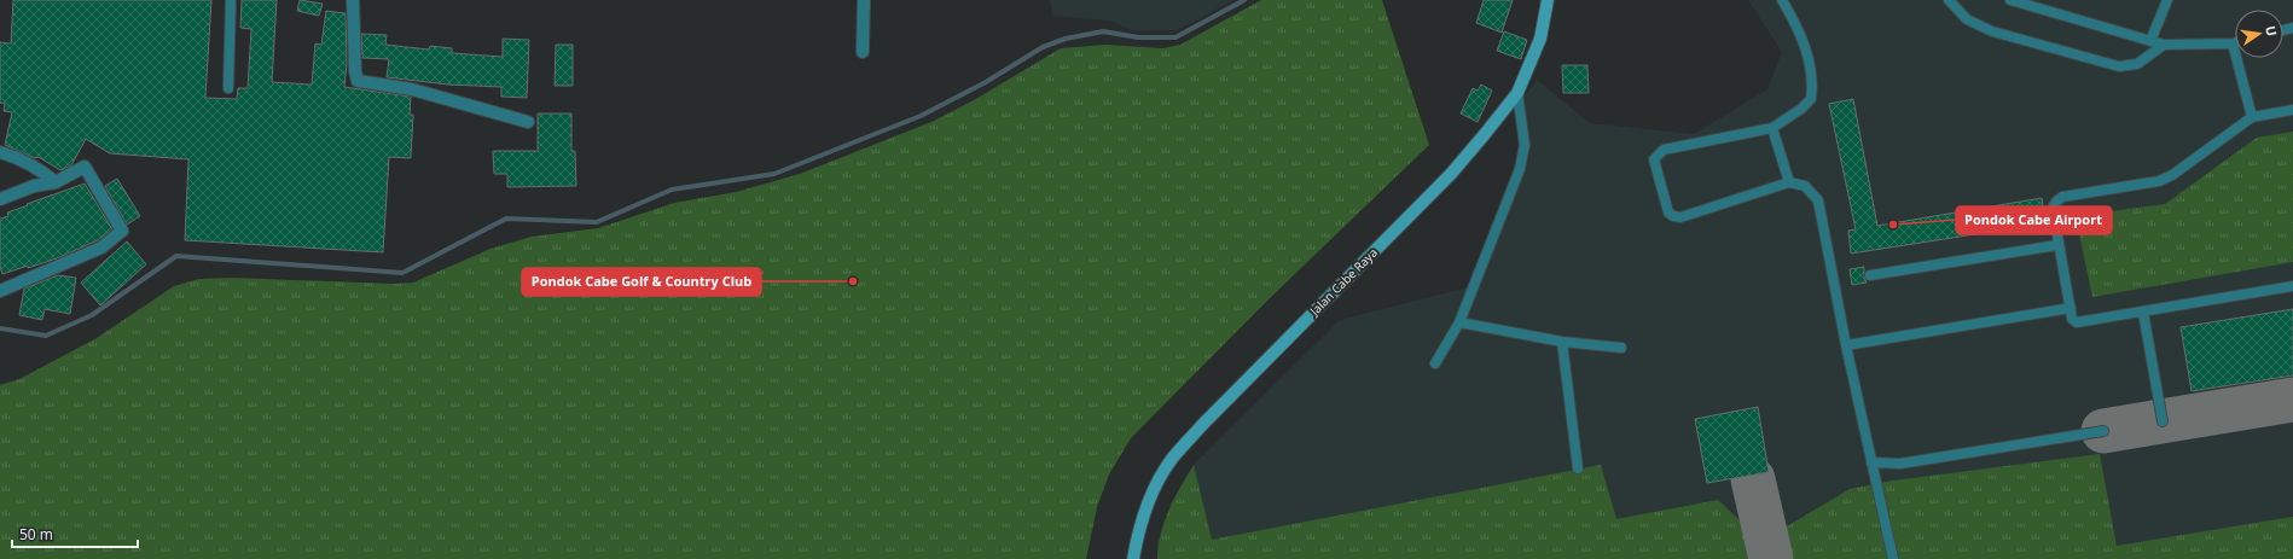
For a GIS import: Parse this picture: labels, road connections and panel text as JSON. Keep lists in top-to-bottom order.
{
  "streets": {
    "main road": ["Jalan Cabe Raya"]
  },
  "places": ["Pondok Cabe Airport", "Pondok Cabe Golf & Country Club"],
  "scale_bar": "50 m",
  "north": "right"
}
